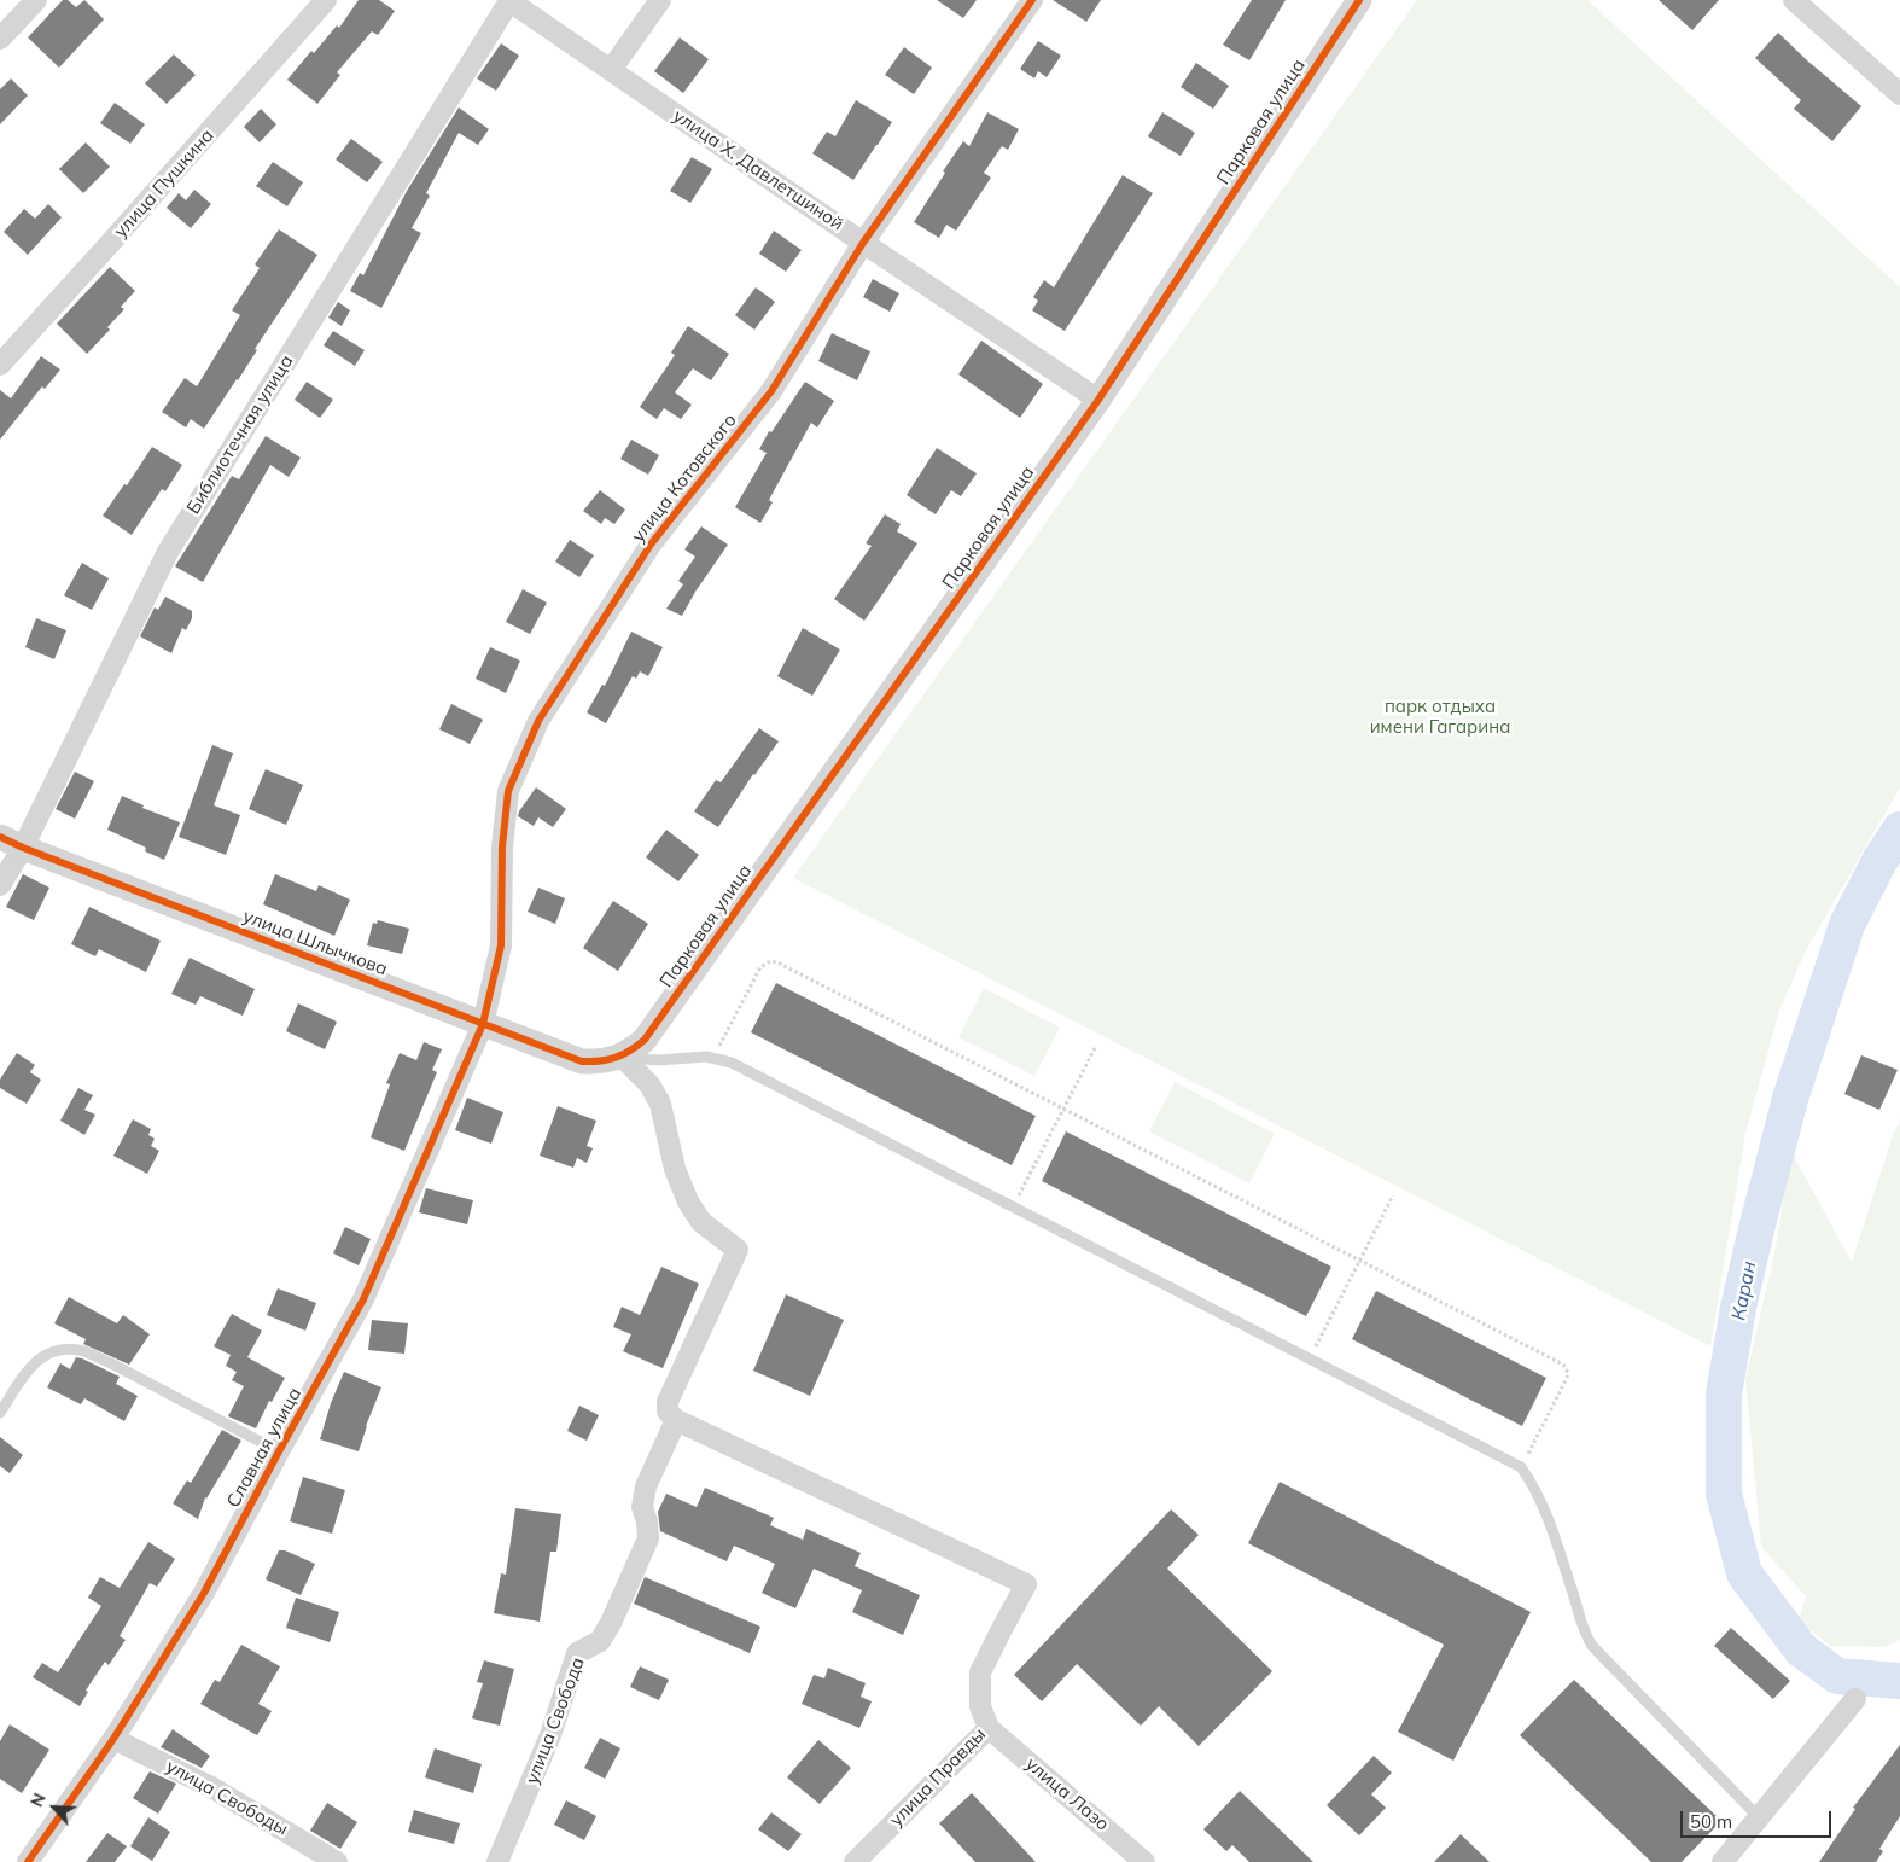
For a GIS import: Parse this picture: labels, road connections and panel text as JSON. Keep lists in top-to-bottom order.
{
  "streets": {
    "street": [
      "Парковая улица",
      "улица Х. Давлетшиной",
      "улица Пушкина",
      "Библиотечная улица",
      "улица Котовского",
      "улица Шлычкова",
      "Славная улица",
      "улица Свобода",
      "улица Правды",
      "улица Лазо",
      "улица Свободы"
    ]
  },
  "crossings": [
    ["Парковая улица", "улица Х. Давлетшиной"],
    ["Парковая улица", "улица Шлычкова"],
    ["улица Х. Давлетшиной", "Библиотечная улица"],
    ["улица Х. Давлетшиной", "улица Котовского"],
    ["Библиотечная улица", "улица Шлычкова"],
    ["улица Котовского", "улица Шлычкова"],
    ["улица Котовского", "Славная улица"],
    ["улица Шлычкова", "Славная улица"],
    ["Славная улица", "улица Свободы"],
    ["улица Свобода", "улица Правды"],
    ["улица Правды", "улица Лазо"]
  ],
  "water": ["Каран"],
  "parks": ["парк отдыха имени Гагарина"],
  "scale_bar": "50 m",
  "north": "top left"
}
